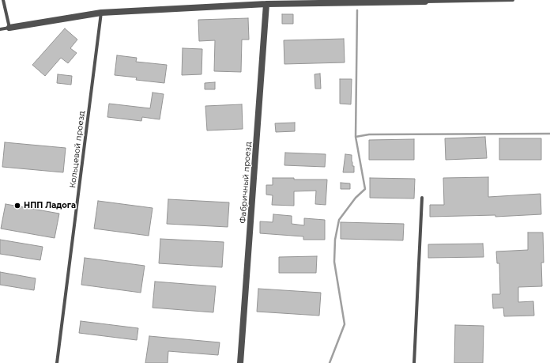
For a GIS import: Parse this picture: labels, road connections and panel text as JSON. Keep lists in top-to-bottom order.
{
  "streets": {
    "street": ["Фабричный проезд"],
    "lane": ["Кольцевой проезд"]
  },
  "places": ["НПП Ладога"]
}
